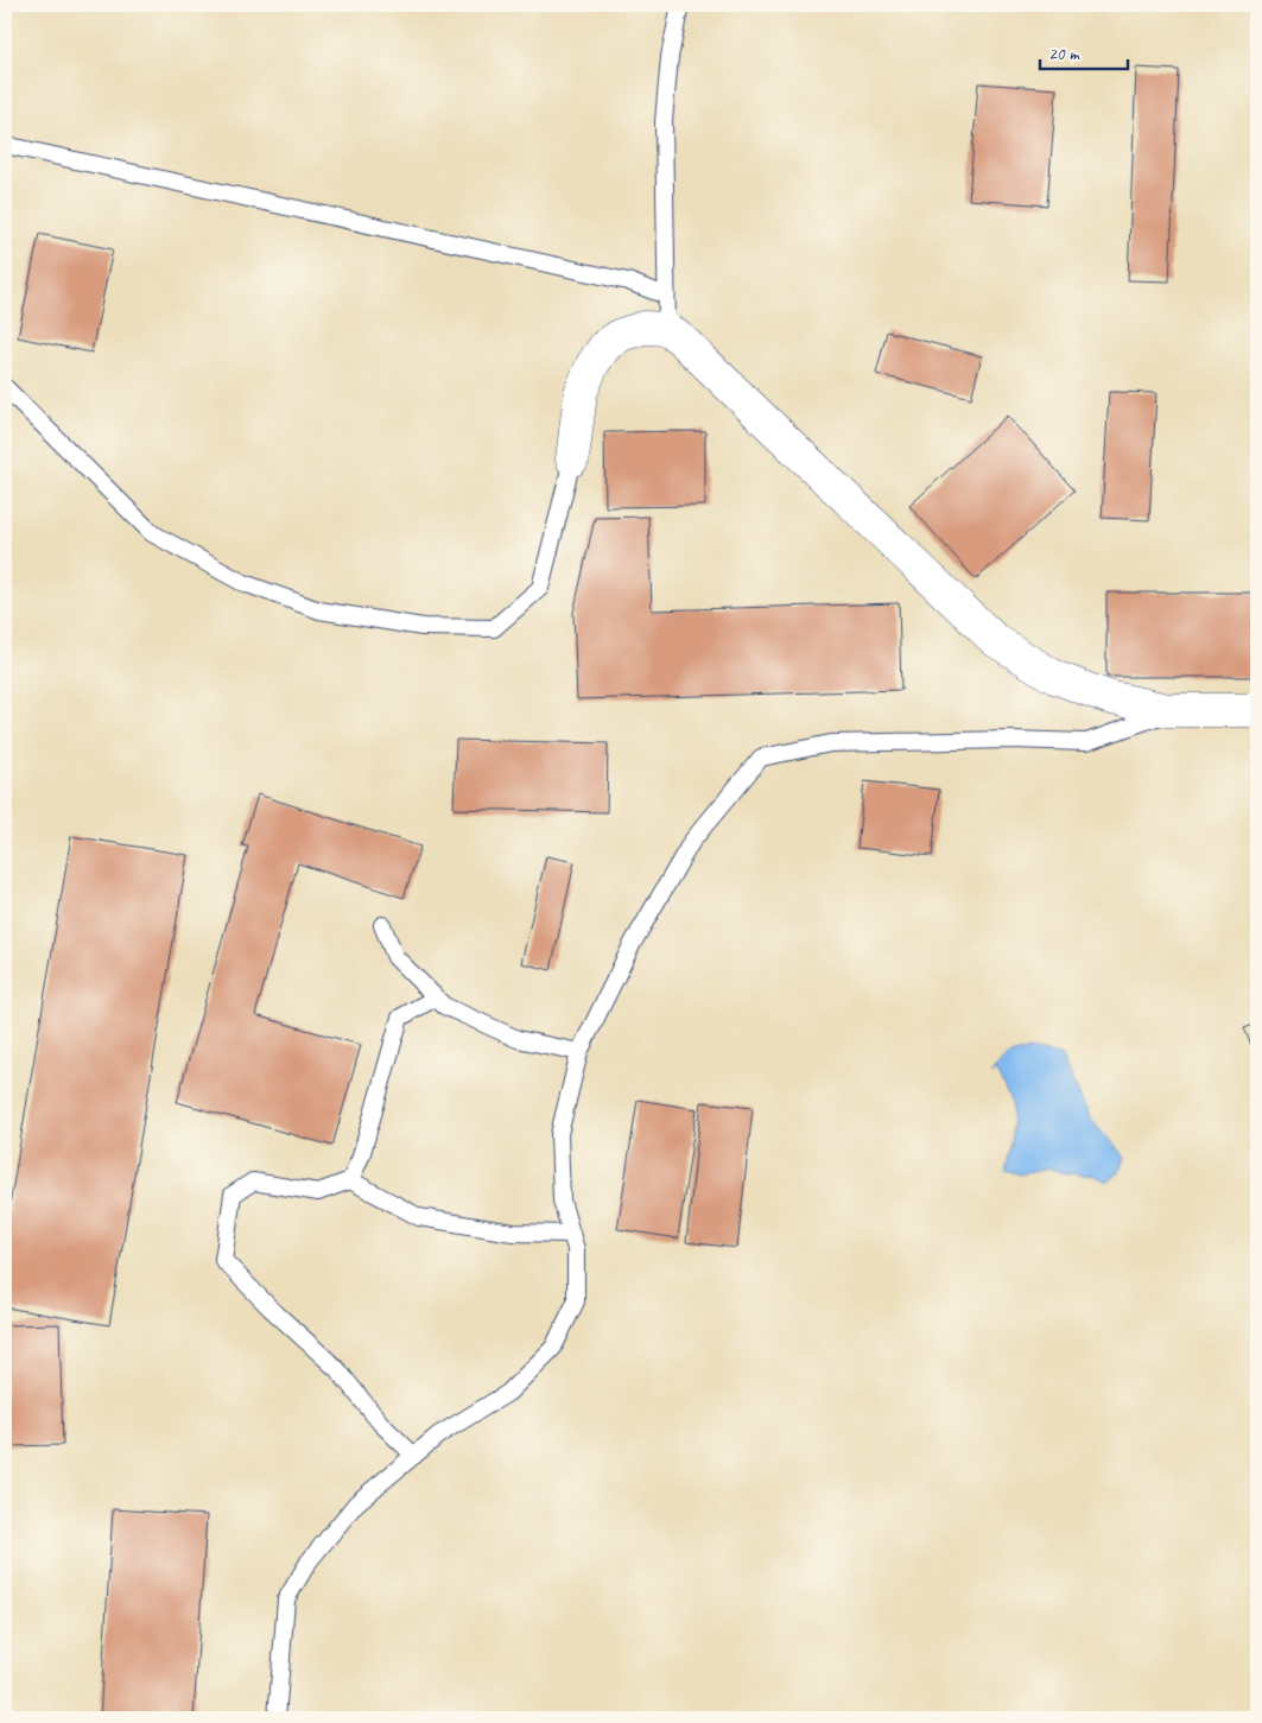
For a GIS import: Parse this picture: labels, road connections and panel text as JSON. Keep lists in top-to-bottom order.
{
  "scale_bar": "20 m"
}
